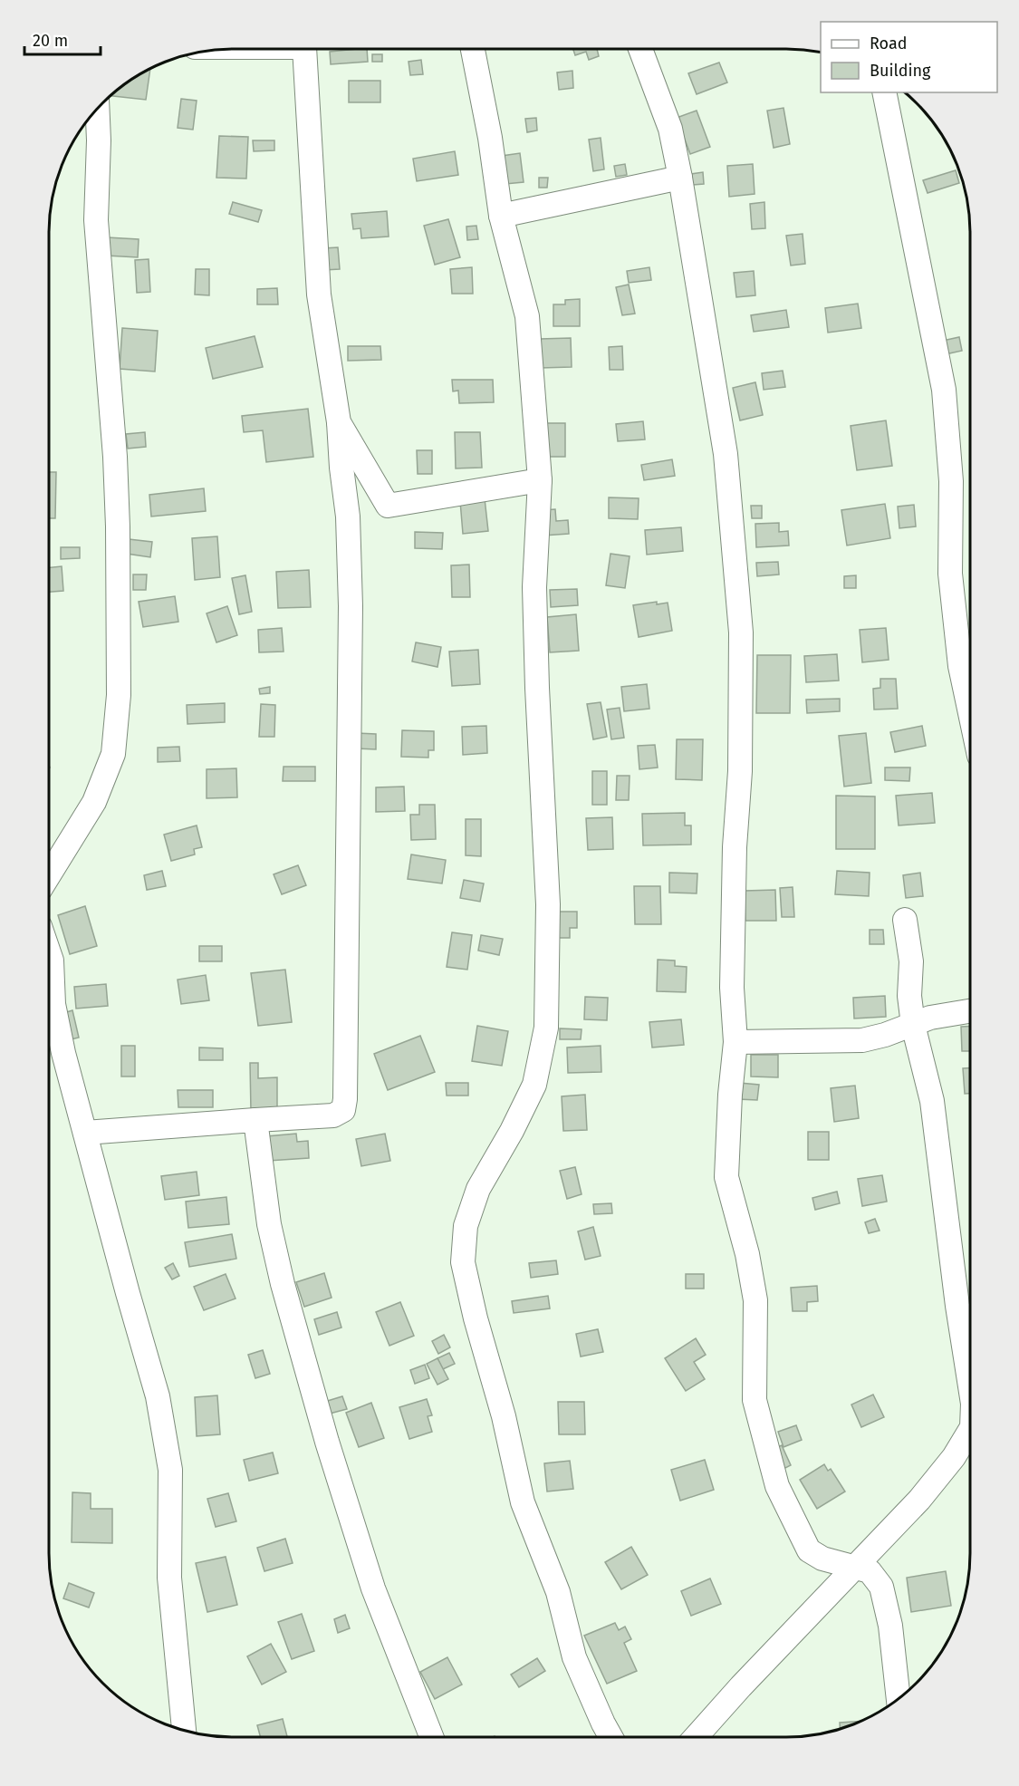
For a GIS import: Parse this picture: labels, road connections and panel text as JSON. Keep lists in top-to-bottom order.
{
  "legend": ["Road", "Building"],
  "scale_bar": "20 m"
}
